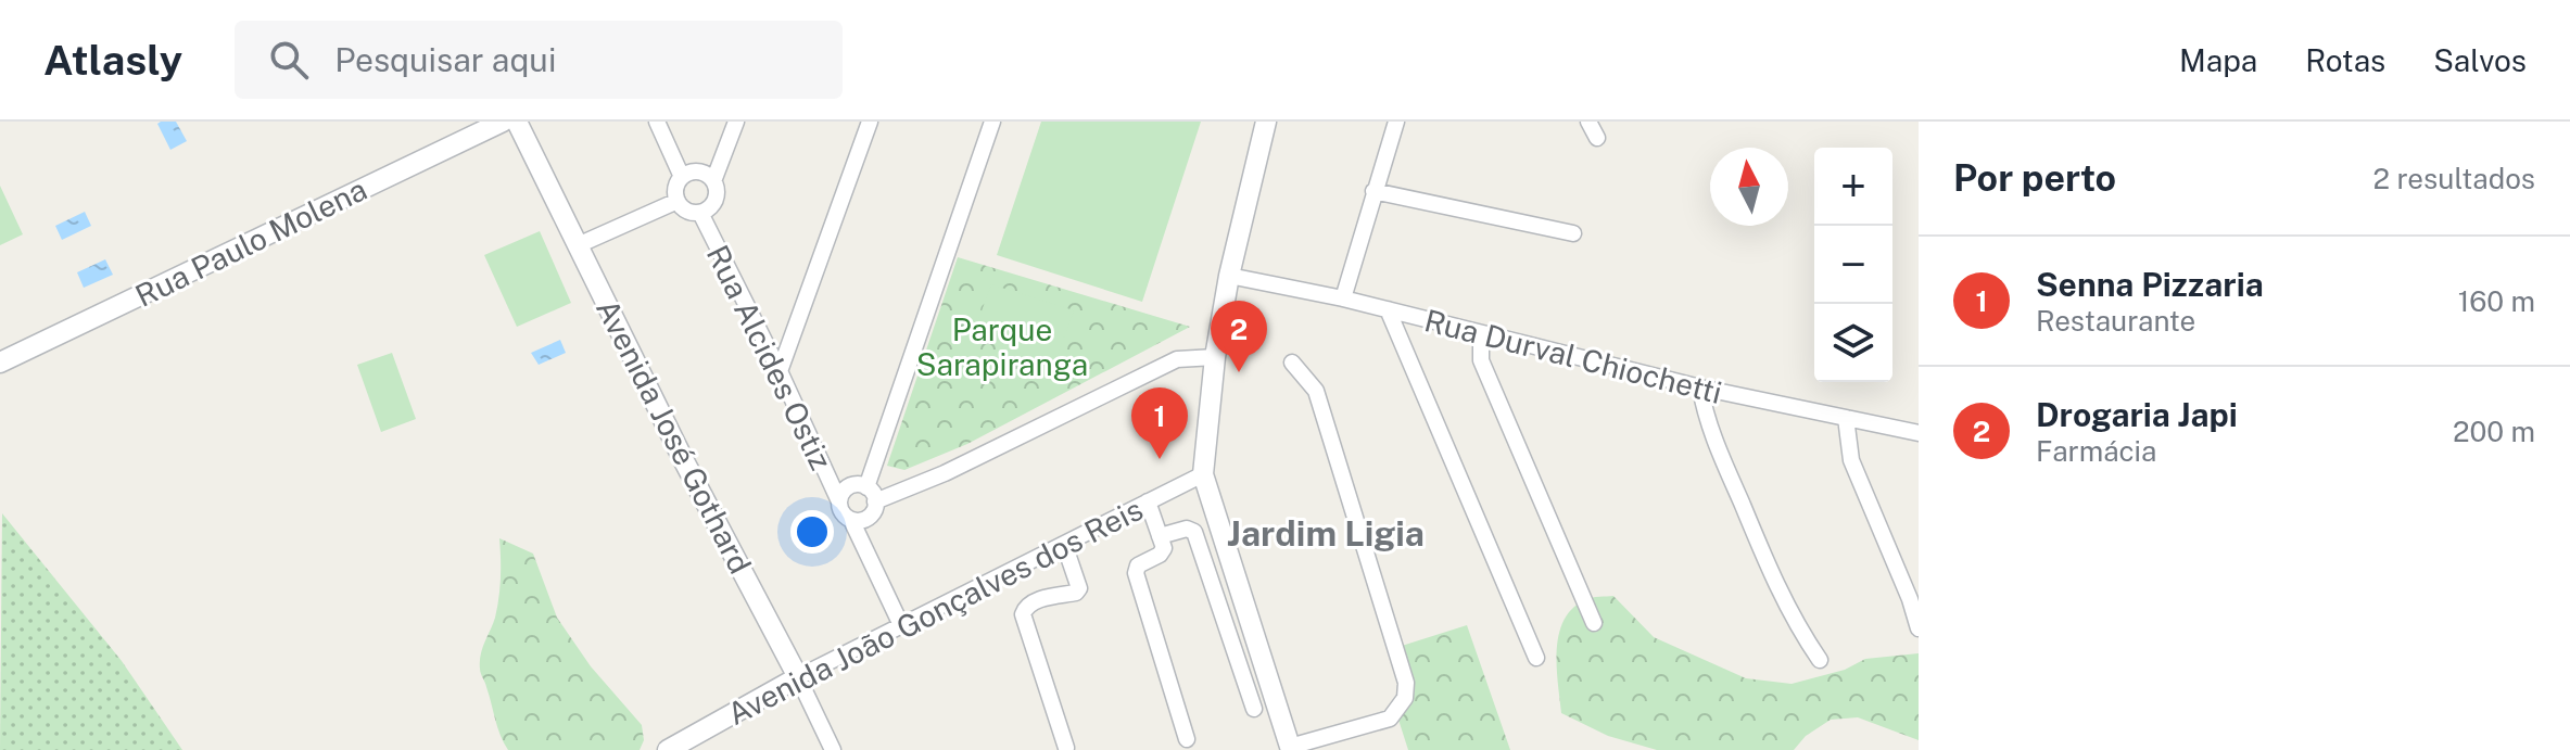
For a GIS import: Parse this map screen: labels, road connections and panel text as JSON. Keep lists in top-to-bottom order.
{
  "streets": {
    "street": [
      "Rua Paulo Molena",
      "Rua Durval Chiochetti",
      "Rua Alcides Ostiz",
      "Avenida José Gothard",
      "Avenida João Gonçalves dos Reis"
    ]
  },
  "crossings": [
    ["Avenida José Gothard", "Avenida João Gonçalves dos Reis"]
  ],
  "districts": ["Jardim Ligia"],
  "parks": ["Parque Sarapiranga"],
  "north": "top",
  "page": {
    "header": "Atlasly",
    "search": "Pesquisar aqui",
    "nav": ["Mapa", "Rotas", "Salvos"],
    "heading": ["Por perto", "2 resultados"],
    "map_buttons": ["+", "−"],
    "list": [
      {
        "mark": "1",
        "name": "Senna Pizzaria",
        "note": "Restaurante",
        "value": "160 m"
      },
      {
        "mark": "2",
        "name": "Drogaria Japi",
        "note": "Farmácia",
        "value": "200 m"
      }
    ],
    "pins": ["2", "1"]
  }
}
